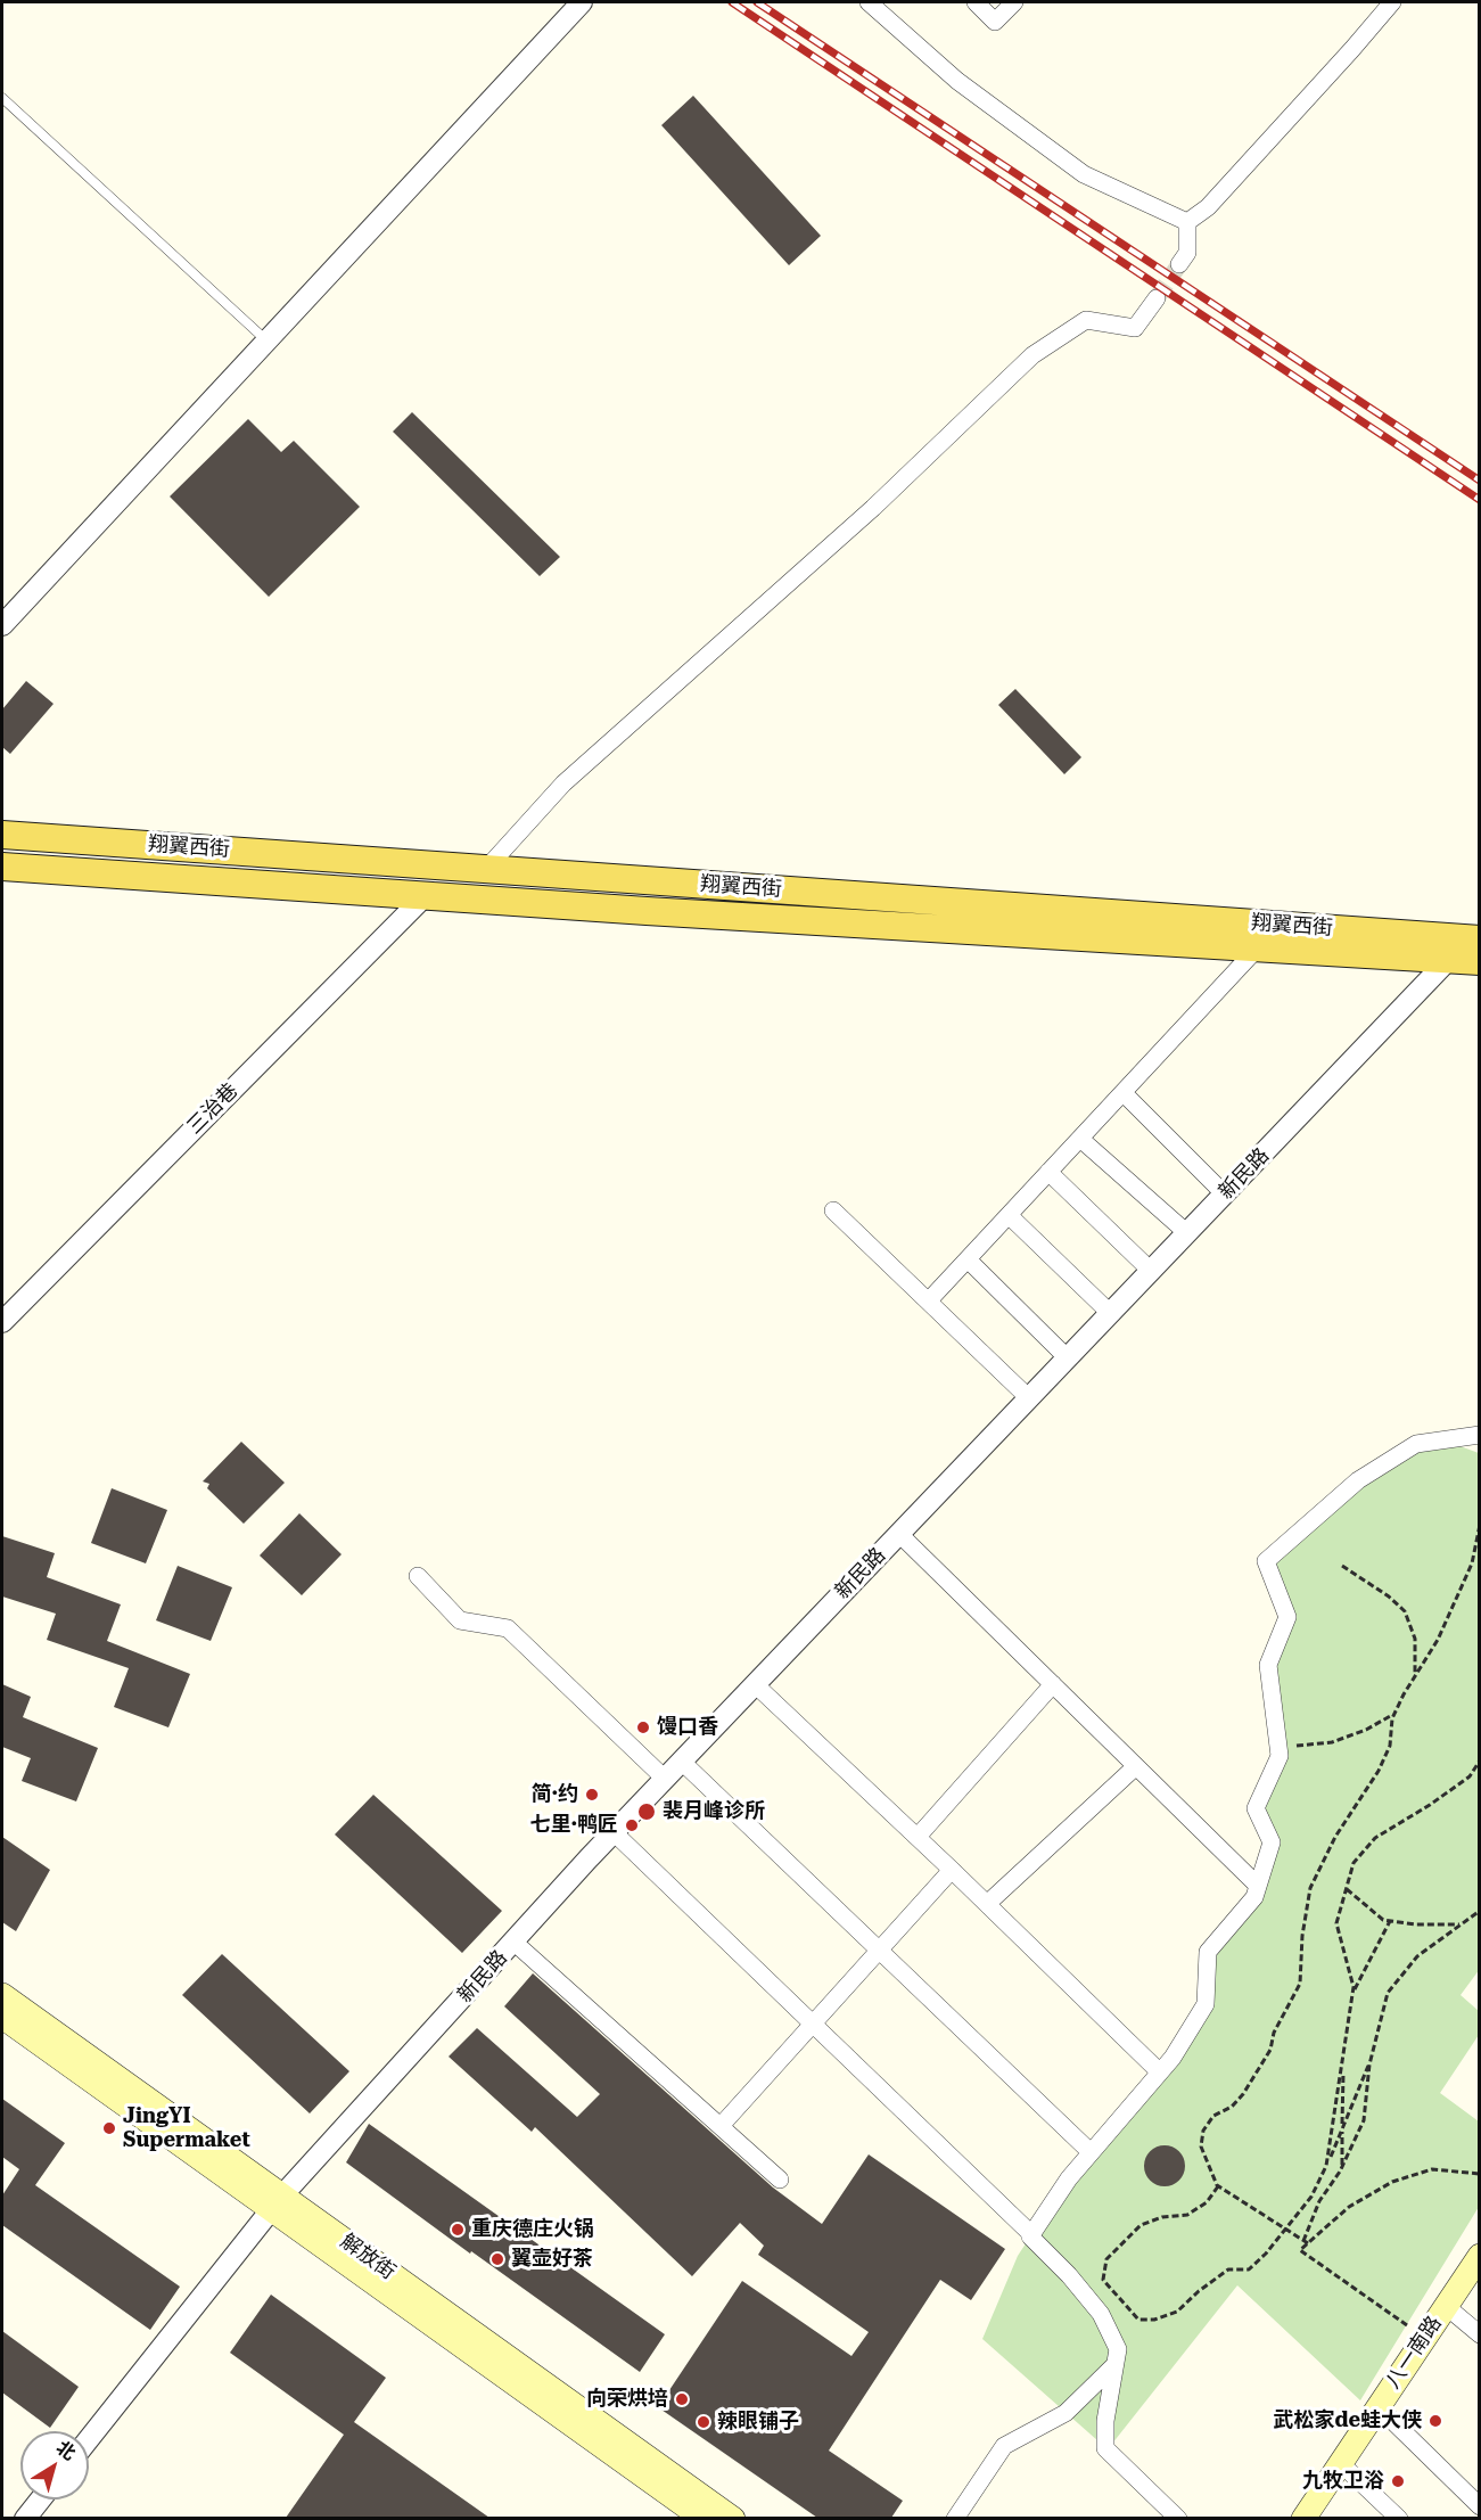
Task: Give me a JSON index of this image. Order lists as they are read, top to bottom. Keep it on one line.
{"streets":{"main road":["翔翼西街","解放街","八一南路"],"street":["三治巷","新民路"]},"crossings":[["翔翼西街","三治巷"],["翔翼西街","新民路"],["新民路","解放街"]],"places":["馒口香","简·约","裴月峰诊所","七里·鸭匠","JingYI Supermaket","重庆德庄火锅","翼壶好茶","向荣烘培","武松家de蛙大侠","辣眼铺子","九牧卫浴"],"north":"top right"}
